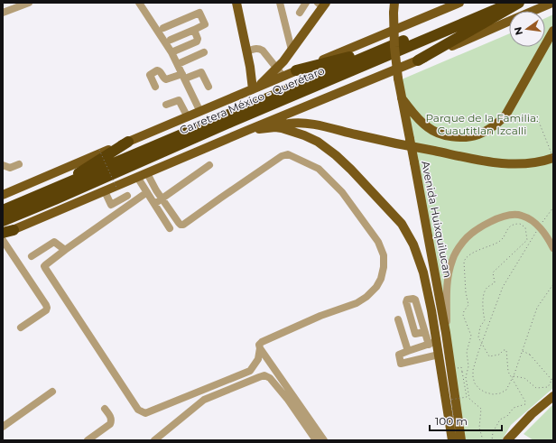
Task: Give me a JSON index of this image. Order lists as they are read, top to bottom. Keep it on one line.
{"streets":{"highway":["Carretera México - Querétaro"],"main road":["Avenida Huixquilucan"]},"parks":["Parque de la Familia: Cuautitlan Izcalli"],"scale_bar":"100 m","north":"left"}
